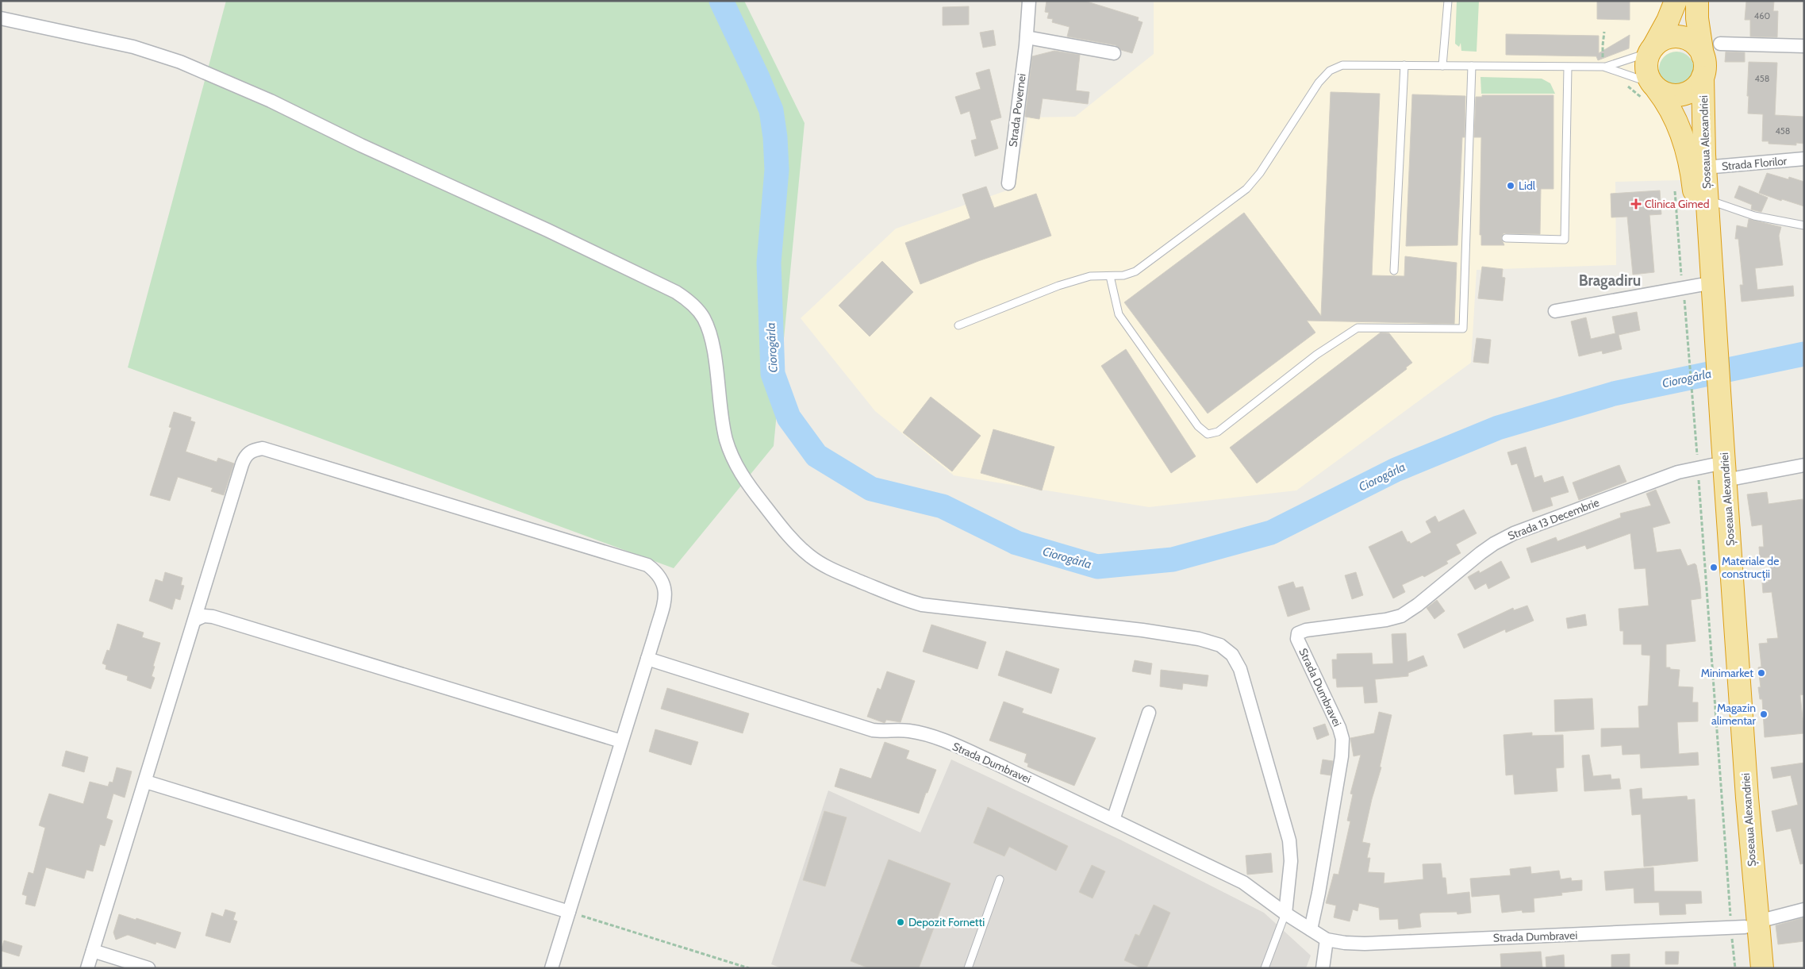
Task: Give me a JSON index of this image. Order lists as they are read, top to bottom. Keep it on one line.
{"streets":{"highway":["Șoseaua Alexandriei"],"street":["Strada Povernei","Strada Florilor","Strada 13 Decembrie","Strada Dumbravei"]},"crossings":[["Șoseaua Alexandriei","Strada Florilor"],["Șoseaua Alexandriei","Strada 13 Decembrie"],["Șoseaua Alexandriei","Strada Dumbravei"],["Strada 13 Decembrie","Strada Dumbravei"]],"districts":["Bragadiru"],"water":["Ciorogârla"],"places":{"other":["Lidl","Materiale de construcții","Minimarket","Magazin alimentar","Depozit Fornetti"],"health":["Clinica Gimed"]},"house_numbers":["460","458","458"]}
